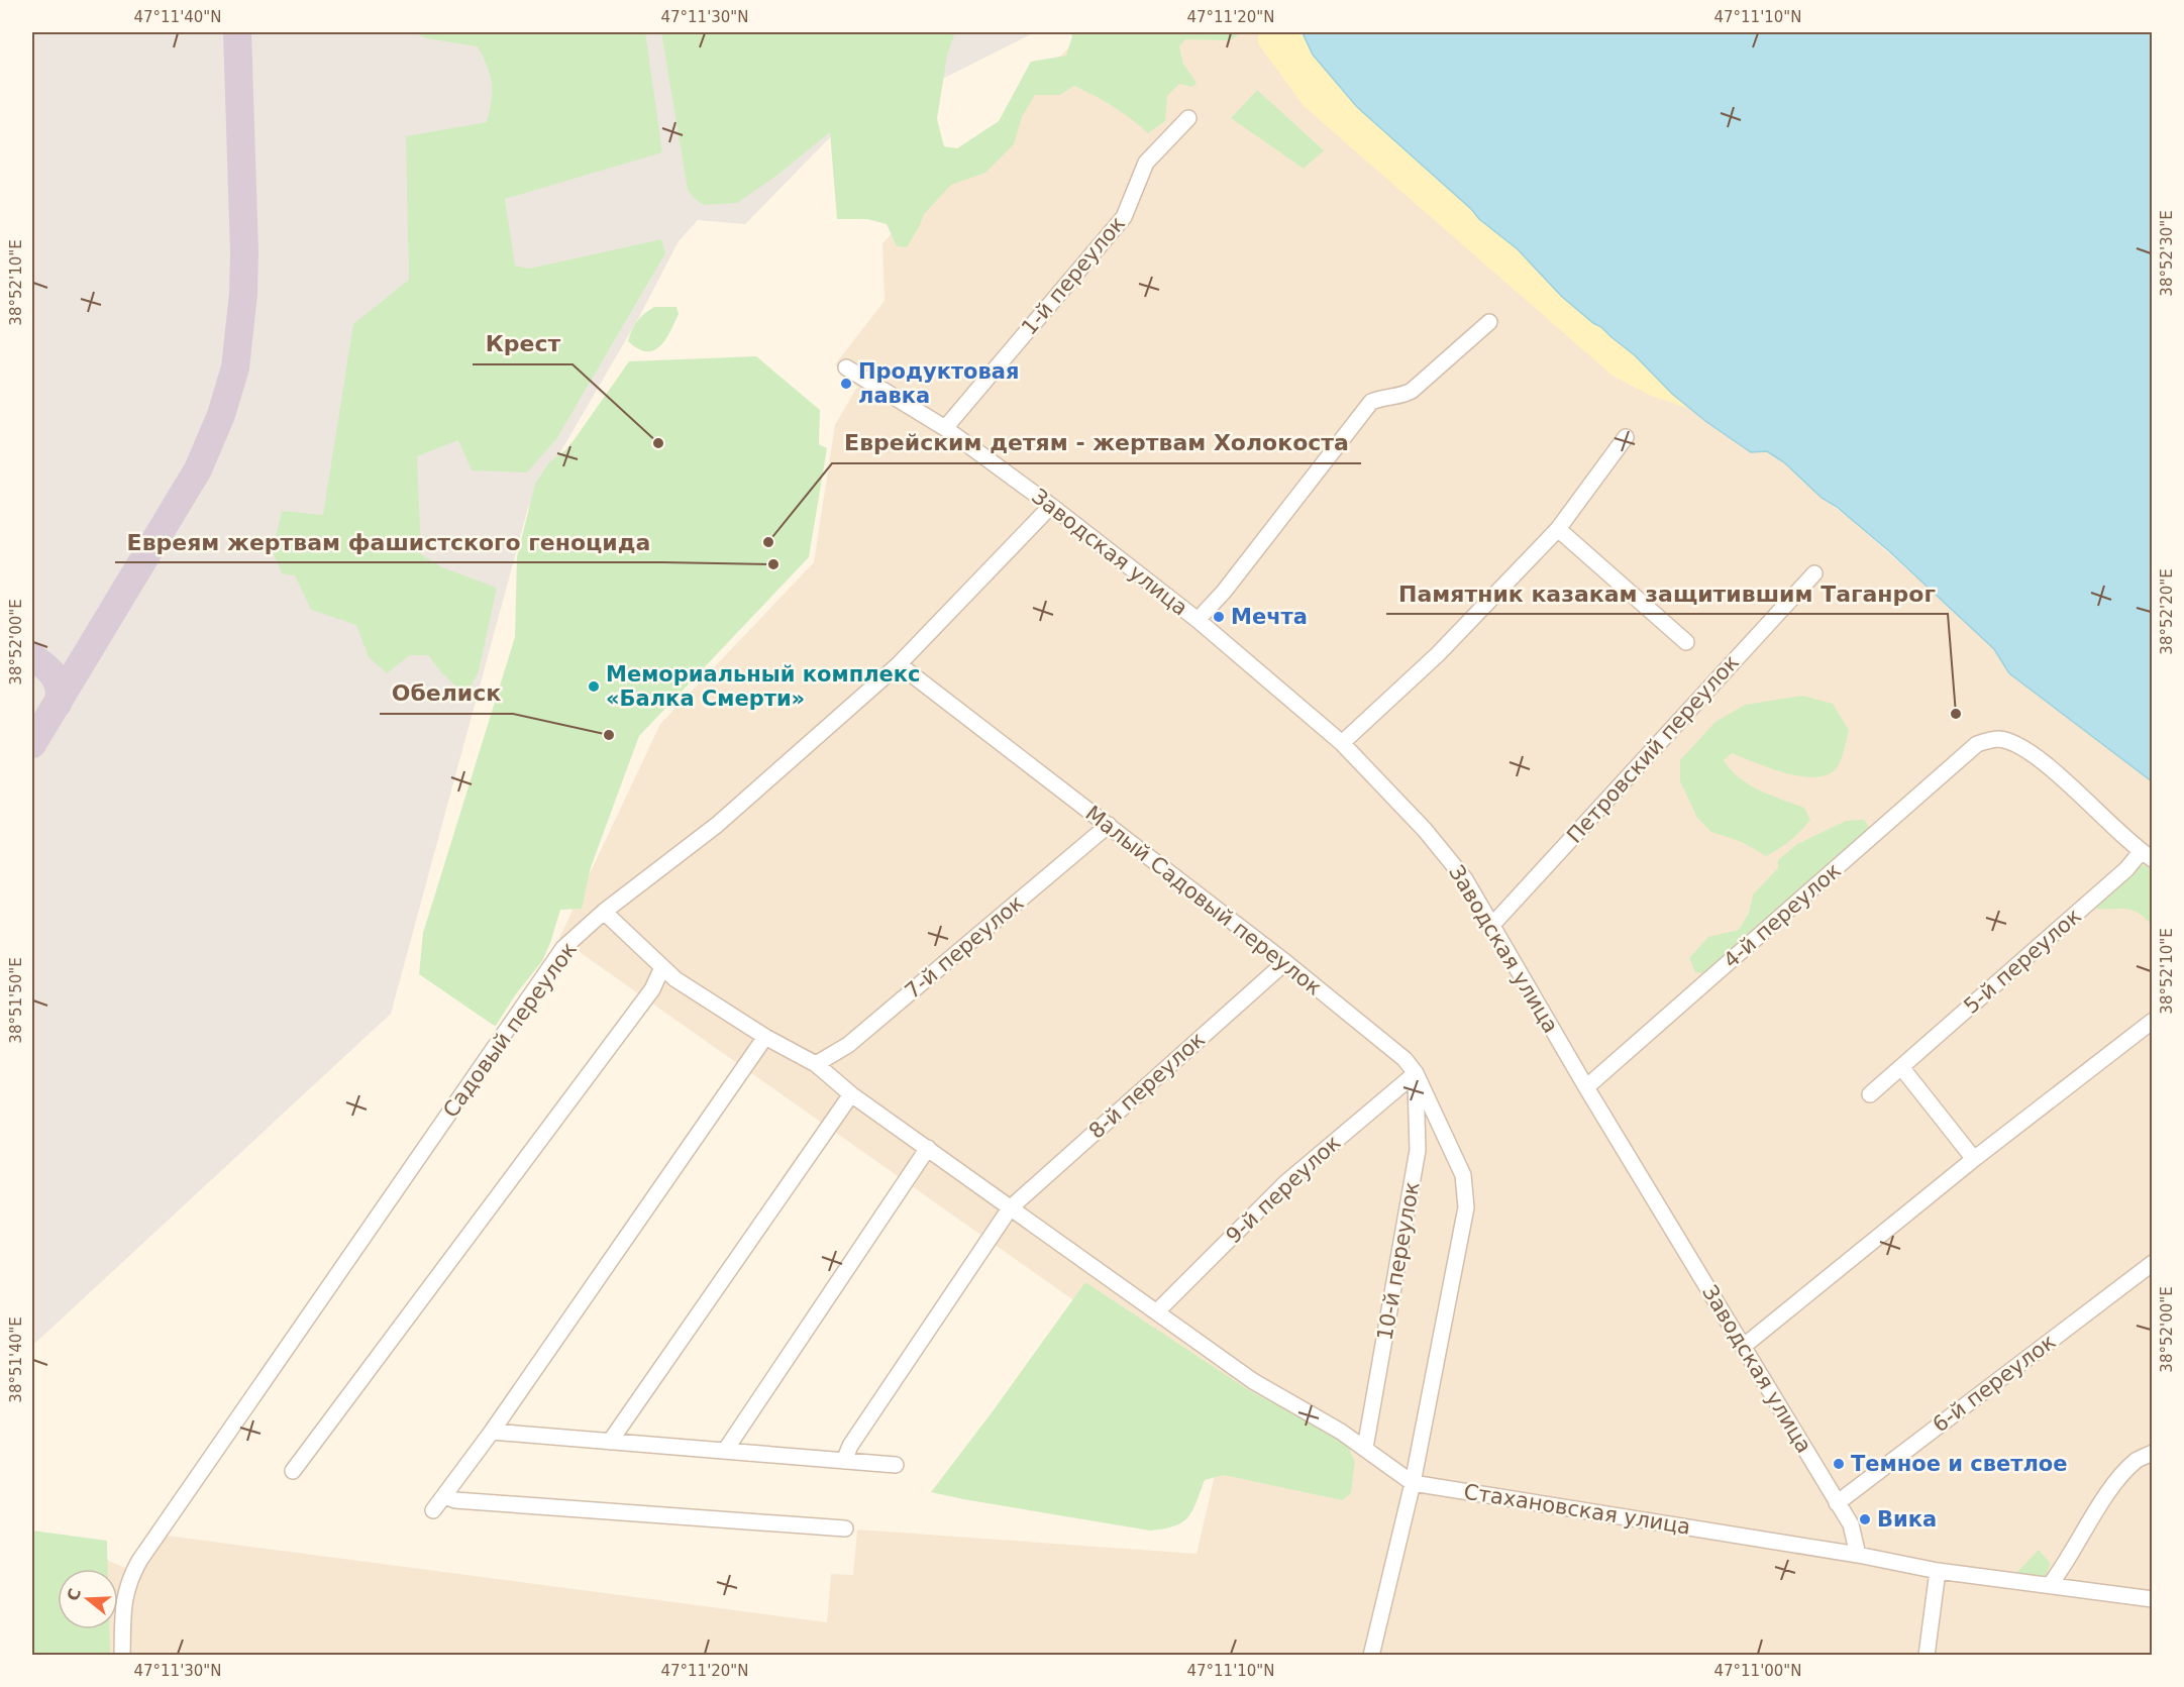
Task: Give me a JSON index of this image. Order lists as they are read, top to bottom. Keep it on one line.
{"streets":{"street":["1-й переулок","Заводская улица","Петровский переулок","Малый Садовый переулок","4-й переулок","7-й переулок","5-й переулок","Садовый переулок","8-й переулок","9-й переулок","10-й переулок","6-й переулок","Стахановская улица"]},"crossings":[["1-й переулок","Заводская улица"],["Заводская улица","Петровский переулок"],["Заводская улица","4-й переулок"],["Заводская улица","Садовый переулок"],["Заводская улица","6-й переулок"],["Заводская улица","Стахановская улица"],["Малый Садовый переулок","7-й переулок"],["Малый Садовый переулок","Садовый переулок"],["Малый Садовый переулок","8-й переулок"],["Малый Садовый переулок","9-й переулок"],["Малый Садовый переулок","10-й переулок"],["Малый Садовый переулок","Стахановская улица"],["4-й переулок","5-й переулок"],["9-й переулок","10-й переулок"]],"places":["Продуктовая лавка","Крест","Еврейским детям - жертвам Холокоста","Евреям жертвам фашистского геноцида","Мечта","Мемориальный комплекс «Балка Смерти»","Памятник казакам защитившим Таганрог","Обелиск","Темное и светлое","Вика"],"north":"left","coordinates":["47°11'40\"N","47°11'30\"N","47°11'20\"N","47°11'10\"N","38°52'30\"E","38°52'10\"E","38°52'20\"E","38°52'00\"E","38°51'50\"E","38°51'40\"E","47°11'00\"N"]}
